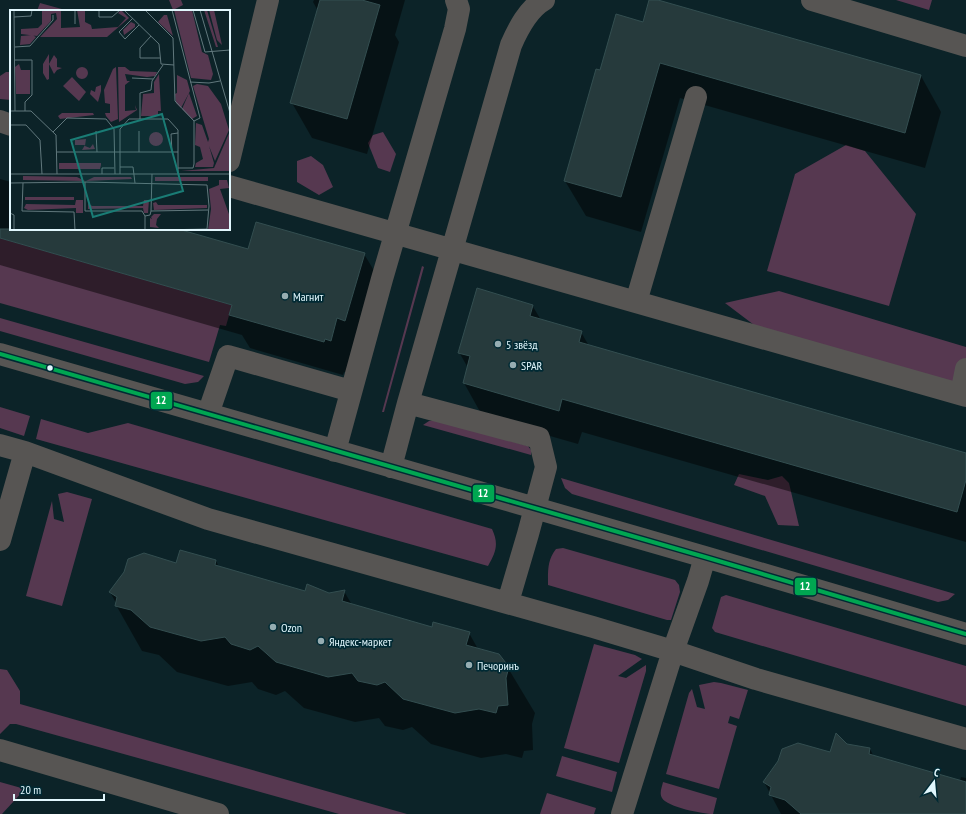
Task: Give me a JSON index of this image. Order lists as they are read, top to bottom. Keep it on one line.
{"places":["Магнит","5 звёзд","SPAR","Ozon","Яндекс-маркет","Печоринъ"],"lines":["transit line 12"],"scale_bar":"20 m","north":"top"}
